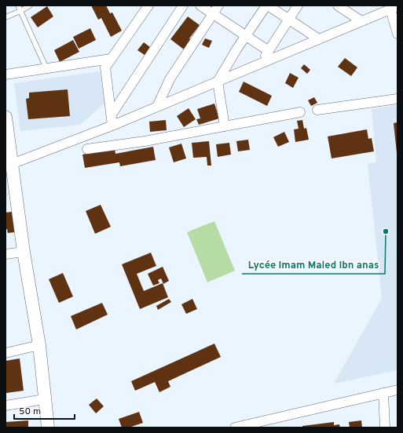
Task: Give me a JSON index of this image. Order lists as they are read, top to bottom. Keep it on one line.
{"places":["Lycée Imam Maled Ibn anas"],"scale_bar":"50 m"}
